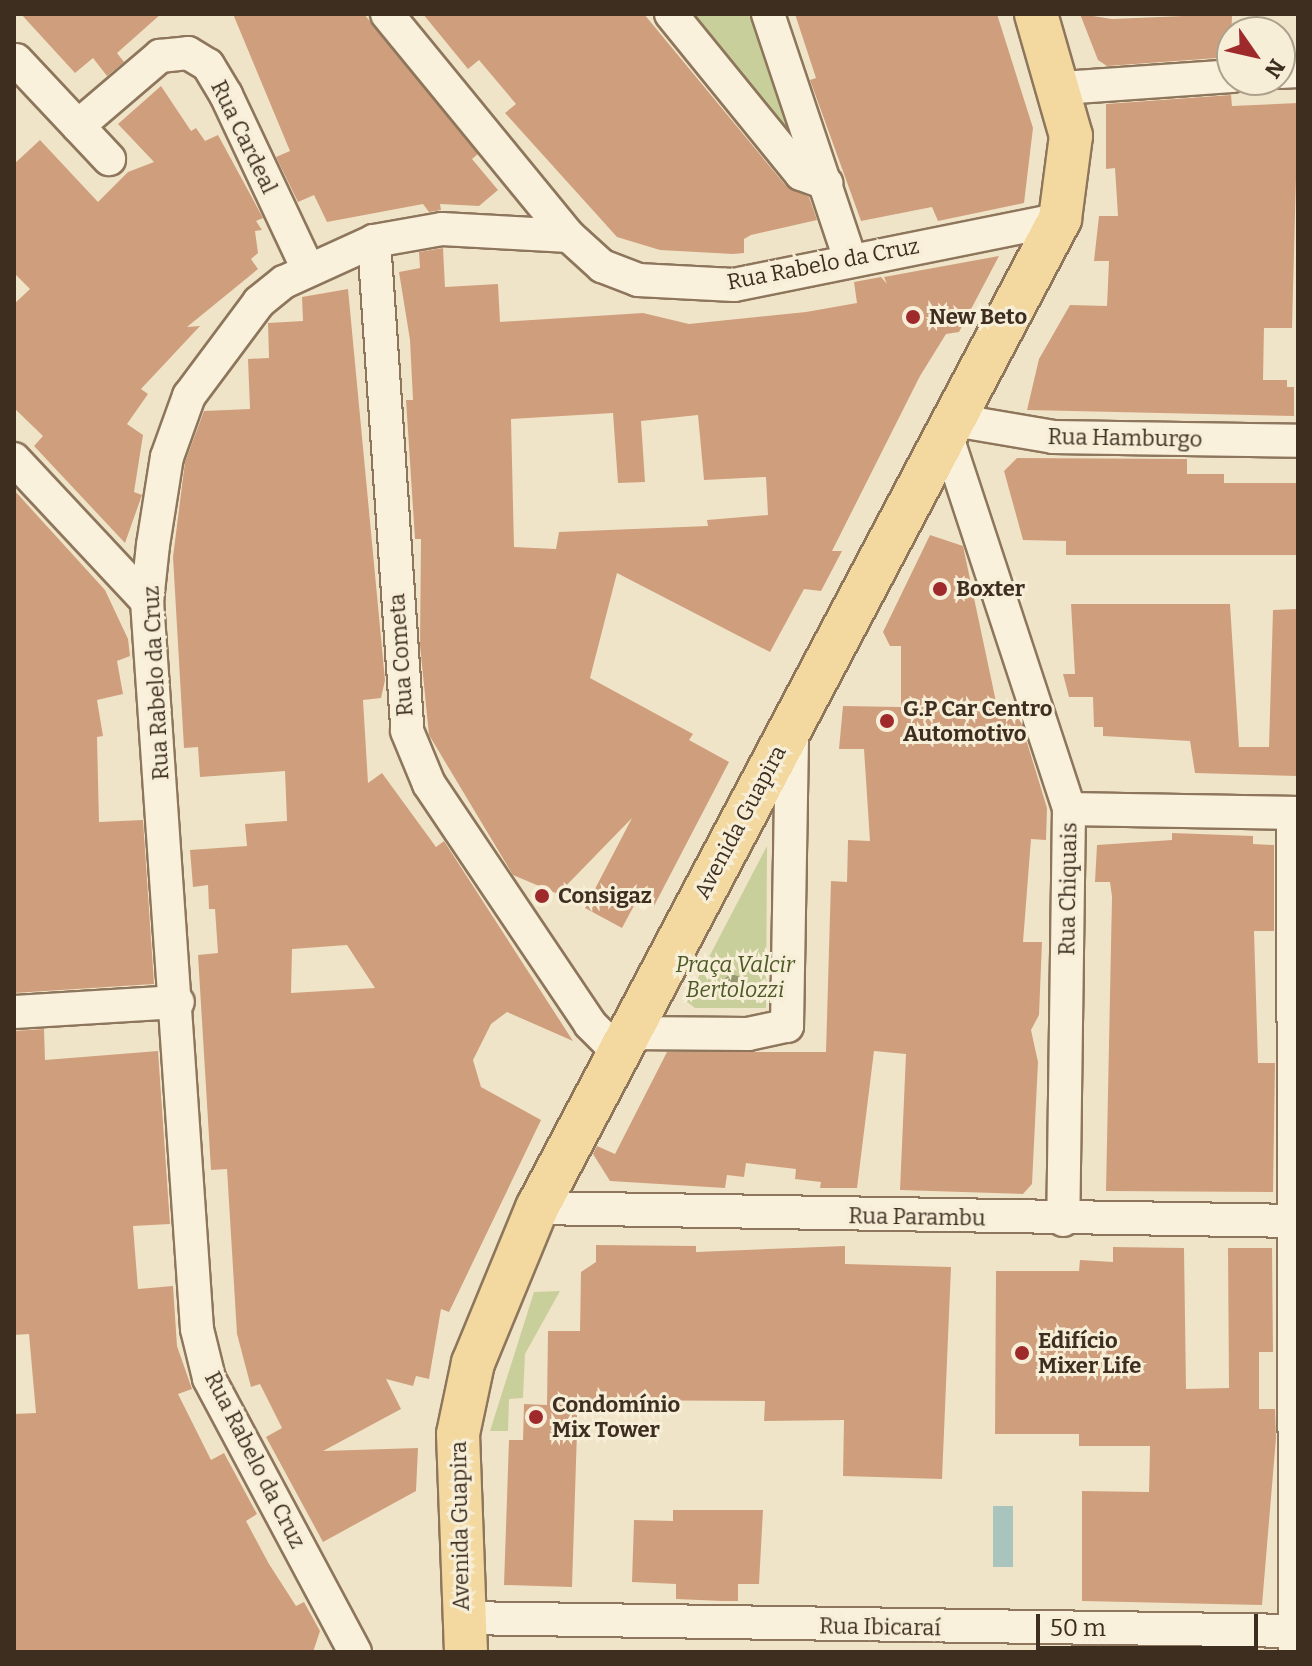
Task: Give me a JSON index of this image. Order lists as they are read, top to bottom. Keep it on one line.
{"streets":{"main road":["Avenida Guapira"],"street":["Rua Cardeal","Rua Rabelo da Cruz","Rua Hamburgo","Rua Cometa","Rua Chiquais","Rua Parambu","Rua Ibicaraí"]},"crossings":[["Rua Cardeal","Rua Rabelo da Cruz"],["Rua Rabelo da Cruz","Rua Cometa"],["Rua Rabelo da Cruz","Avenida Guapira"],["Rua Hamburgo","Avenida Guapira"],["Rua Hamburgo","Rua Chiquais"],["Rua Cometa","Avenida Guapira"],["Avenida Guapira","Rua Chiquais"],["Avenida Guapira","Rua Parambu"],["Avenida Guapira","Rua Ibicaraí"],["Rua Chiquais","Rua Parambu"]],"parks":["Praça Valcir Bertolozzi"],"places":["New Beto","Boxter","G.P Car Centro Automotivo","Consigaz","Edifício Mixer Life","Condomínio Mix Tower"],"scale_bar":"50 m","north":"bottom right"}
